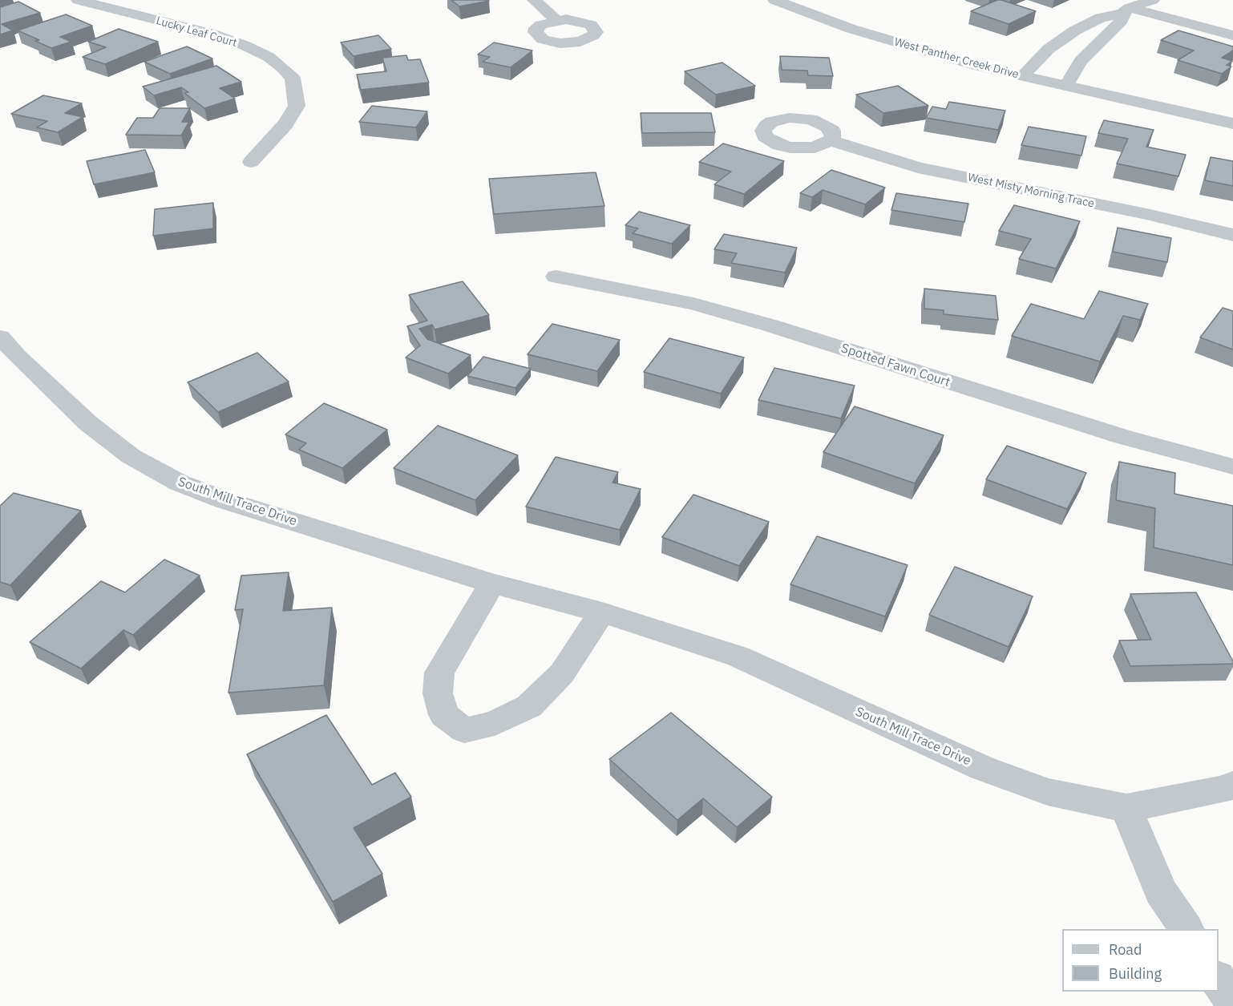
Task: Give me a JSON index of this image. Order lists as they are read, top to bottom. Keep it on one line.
{"streets":{"street":["Lucky Leaf Court","West Panther Creek Drive","West Misty Morning Trace","Spotted Fawn Court","South Mill Trace Drive"]},"legend":["Road","Building"]}
